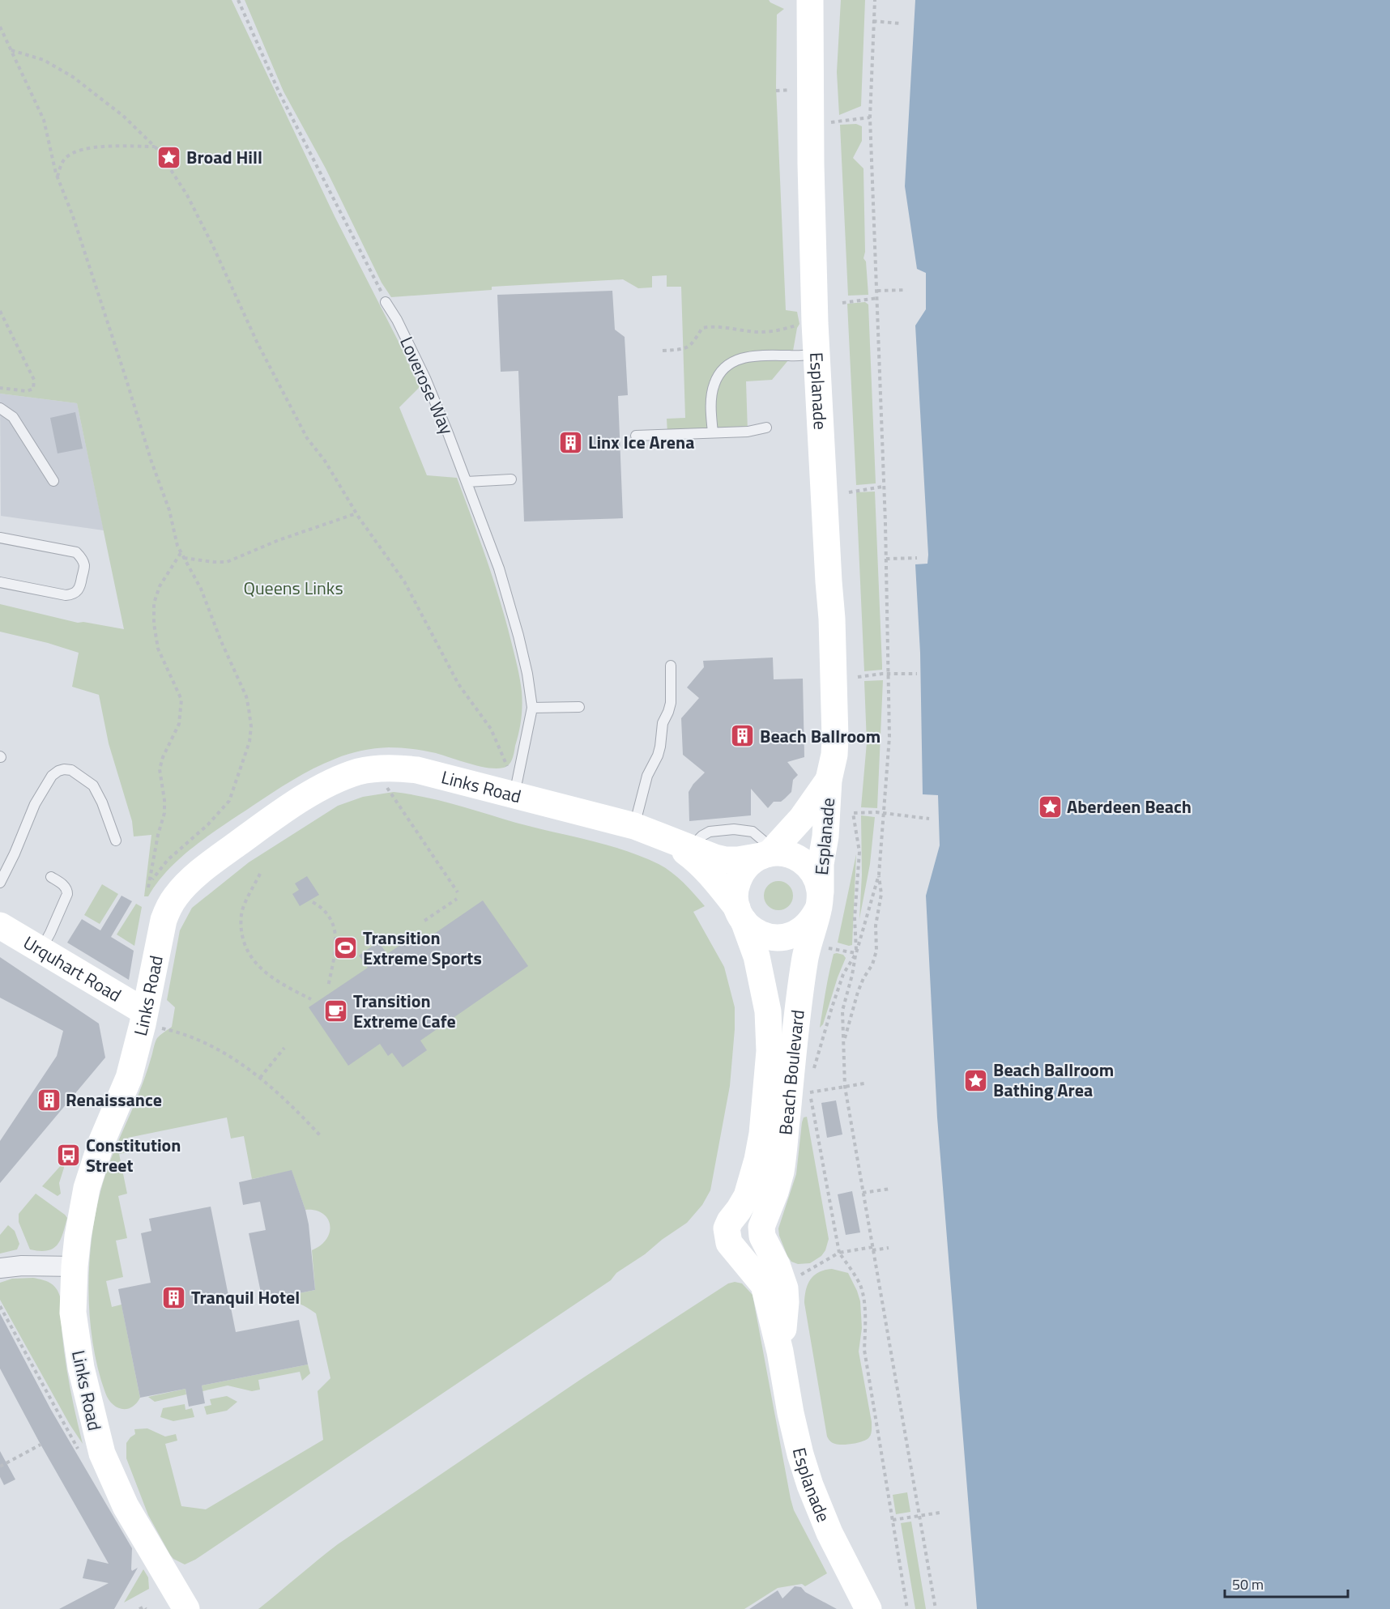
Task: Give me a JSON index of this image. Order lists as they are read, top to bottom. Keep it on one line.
{"streets":{"street":["Esplanade","Links Road","Urquhart Road","Beach Boulevard"],"lane":["Loverose Way"]},"crossings":[["Loverose Way","Links Road"],["Esplanade","Links Road"],["Esplanade","Beach Boulevard"],["Links Road","Urquhart Road"],["Links Road","Beach Boulevard"]],"parks":["Queens Links"],"places":{"place":["Broad Hill","Aberdeen Beach","Beach Ballroom Bathing Area"],"building":["Linx Ice Arena","Beach Ballroom","Renaissance","Tranquil Hotel"],"sports":["Transition Extreme Sports"],"cafe":["Transition Extreme Cafe"],"bus stop":["Constitution Street"]},"scale_bar":"50 m"}
